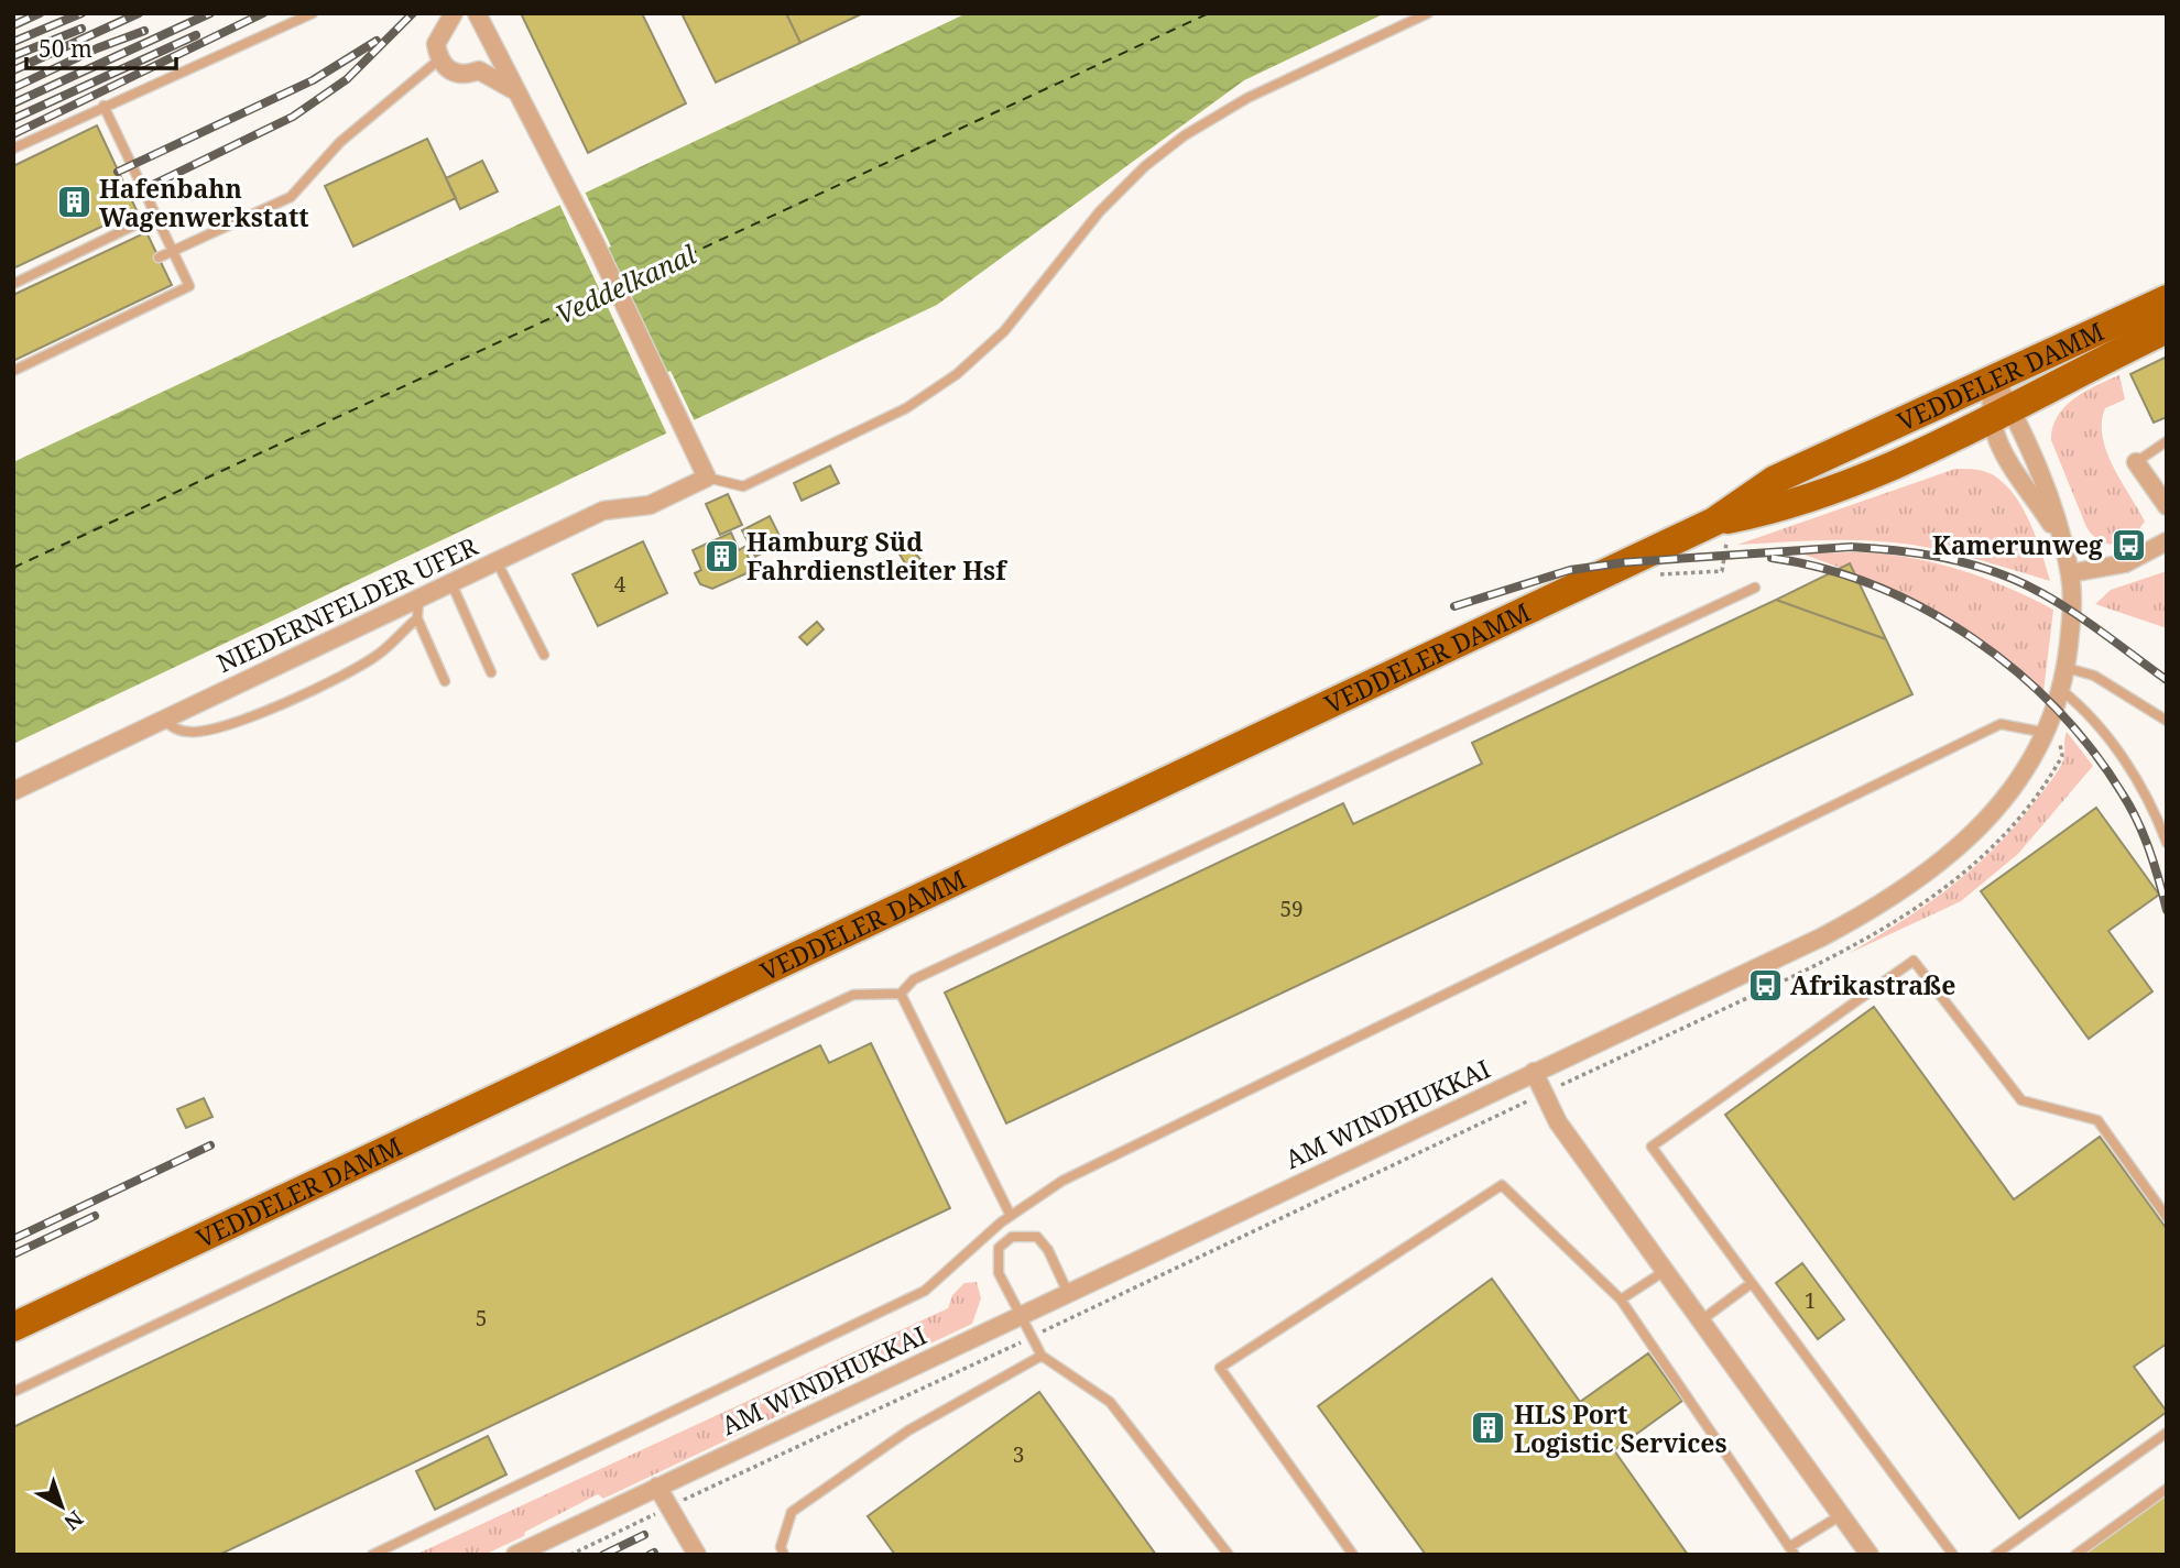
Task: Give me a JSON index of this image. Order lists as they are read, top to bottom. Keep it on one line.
{"streets":{"main road":["VEDDELER DAMM"],"street":["NIEDERNFELDER UFER","AM WINDHUKKAI"]},"crossings":[["VEDDELER DAMM","AM WINDHUKKAI"]],"water":["Veddelkanal"],"places":{"building":["Hafenbahn Wagenwerkstatt","Hamburg Süd Fahrdienstleiter Hsf","HLS Port Logistic Services"],"bus stop":["Kamerunweg","Afrikastraße"]},"house_numbers":["4","59","1","5","3"],"scale_bar":"50 m","north":"bottom right"}
